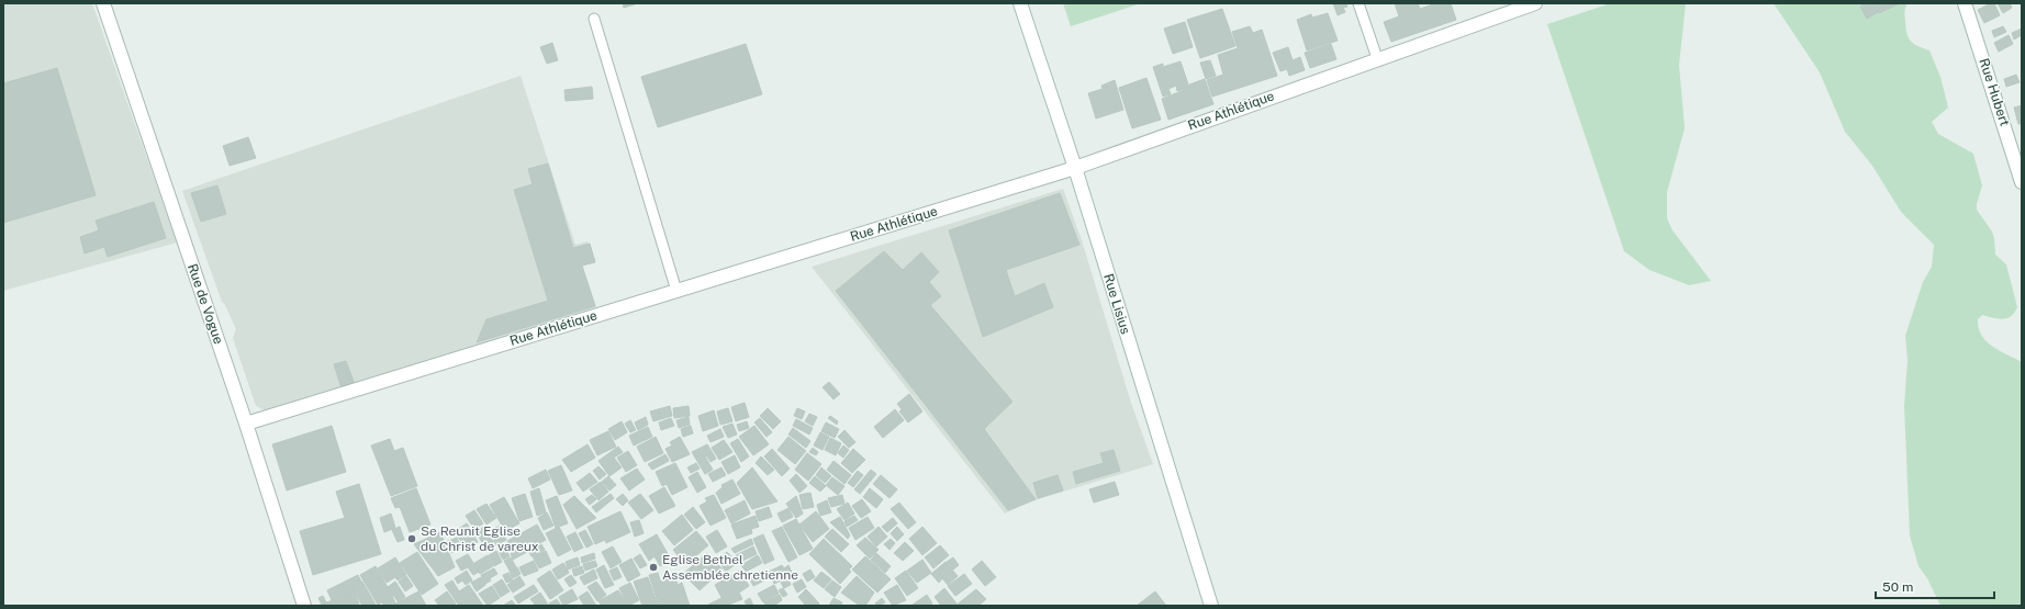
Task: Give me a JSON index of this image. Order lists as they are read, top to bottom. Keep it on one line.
{"streets":{"street":["Rue Hubert","Rue Athlétique","Rue de Vogue","Rue Lisius"]},"crossings":[["Rue Athlétique","Rue de Vogue"],["Rue Athlétique","Rue Lisius"]],"places":["Se Reunit Eglise du Christ de vareux","Eglise Bethel Assemblée chretienne"],"scale_bar":"50 m"}
